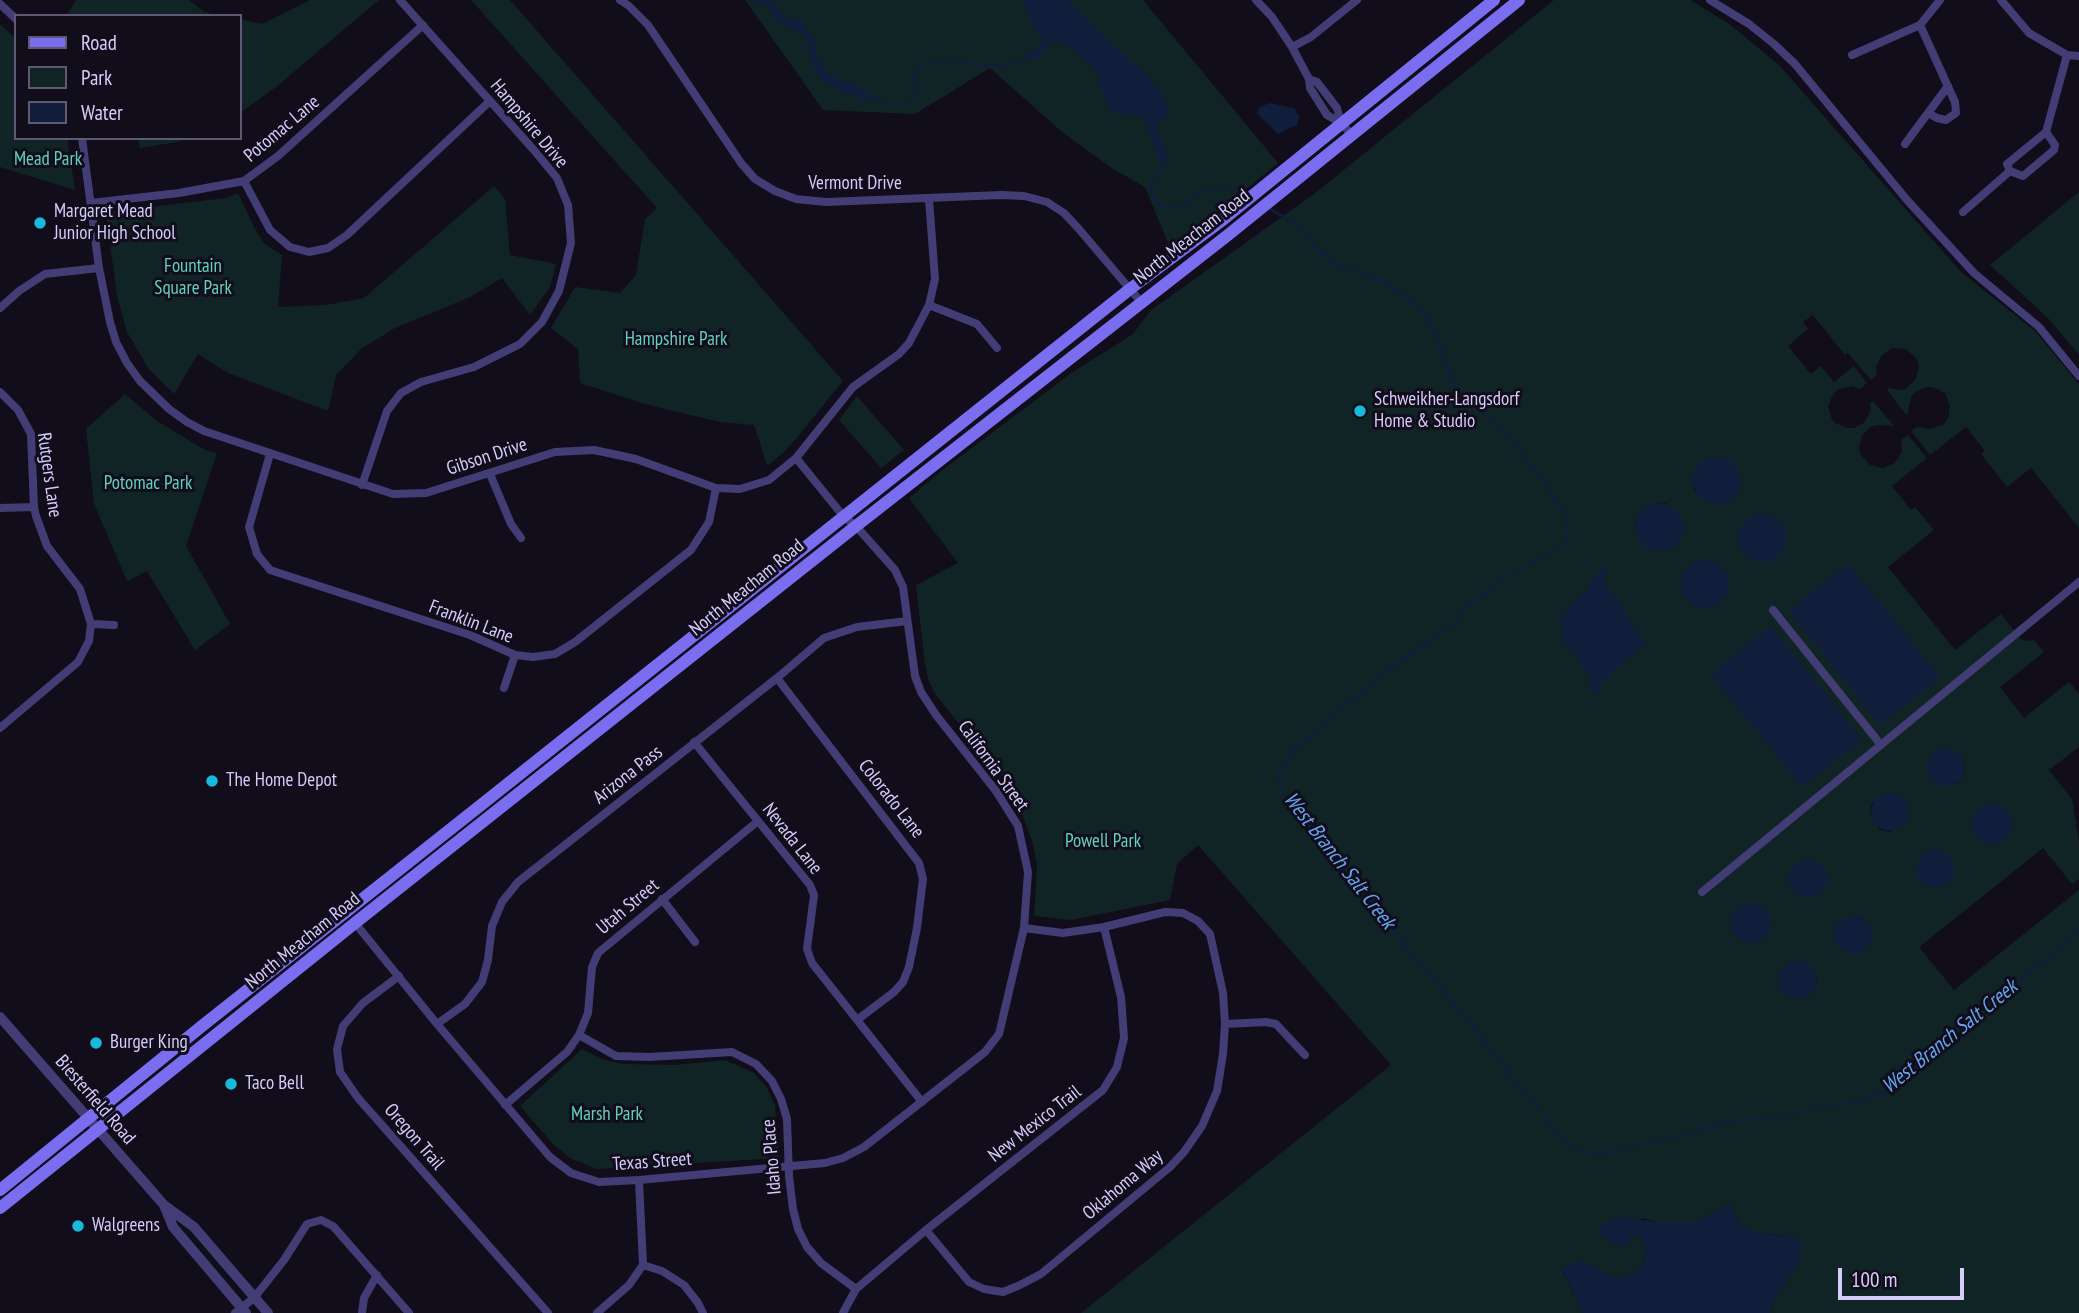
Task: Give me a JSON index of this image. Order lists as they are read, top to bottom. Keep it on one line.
{"streets":{"main road":["North Meacham Road"],"street":["Hampshire Drive","Potomac Lane","Vermont Drive","Gibson Drive","Rutgers Lane","Franklin Lane","California Street","Arizona Pass","Colorado Lane","Nevada Lane","Utah Street","Biesterfield Road","New Mexico Trail","Oregon Trail","Idaho Place","Texas Street","Oklahoma Way"]},"crossings":[["Hampshire Drive","Potomac Lane"],["Hampshire Drive","Gibson Drive"],["Potomac Lane","Gibson Drive"],["Vermont Drive","North Meacham Road"],["Vermont Drive","Gibson Drive"],["North Meacham Road","California Street"],["North Meacham Road","Biesterfield Road"],["North Meacham Road","Texas Street"],["Gibson Drive","Franklin Lane"],["Gibson Drive","California Street"],["California Street","Arizona Pass"],["California Street","Nevada Lane"],["California Street","Texas Street"],["Arizona Pass","Colorado Lane"],["Arizona Pass","Nevada Lane"],["Arizona Pass","Texas Street"],["Colorado Lane","Nevada Lane"],["Nevada Lane","Utah Street"],["Nevada Lane","Texas Street"],["Utah Street","Idaho Place"],["Utah Street","Texas Street"],["New Mexico Trail","Idaho Place"],["New Mexico Trail","Oklahoma Way"],["Oregon Trail","Texas Street"],["Idaho Place","Texas Street"]],"water":["West Branch Salt Creek"],"parks":["Mead Park","Fountain Square Park","Hampshire Park","Potomac Park","Powell Park","Marsh Park"],"places":["Margaret Mead Junior High School","Schweikher-Langsdorf Home & Studio","The Home Depot","Burger King","Taco Bell","Walgreens"],"legend":["Road","Park","Water"],"scale_bar":"100 m"}
